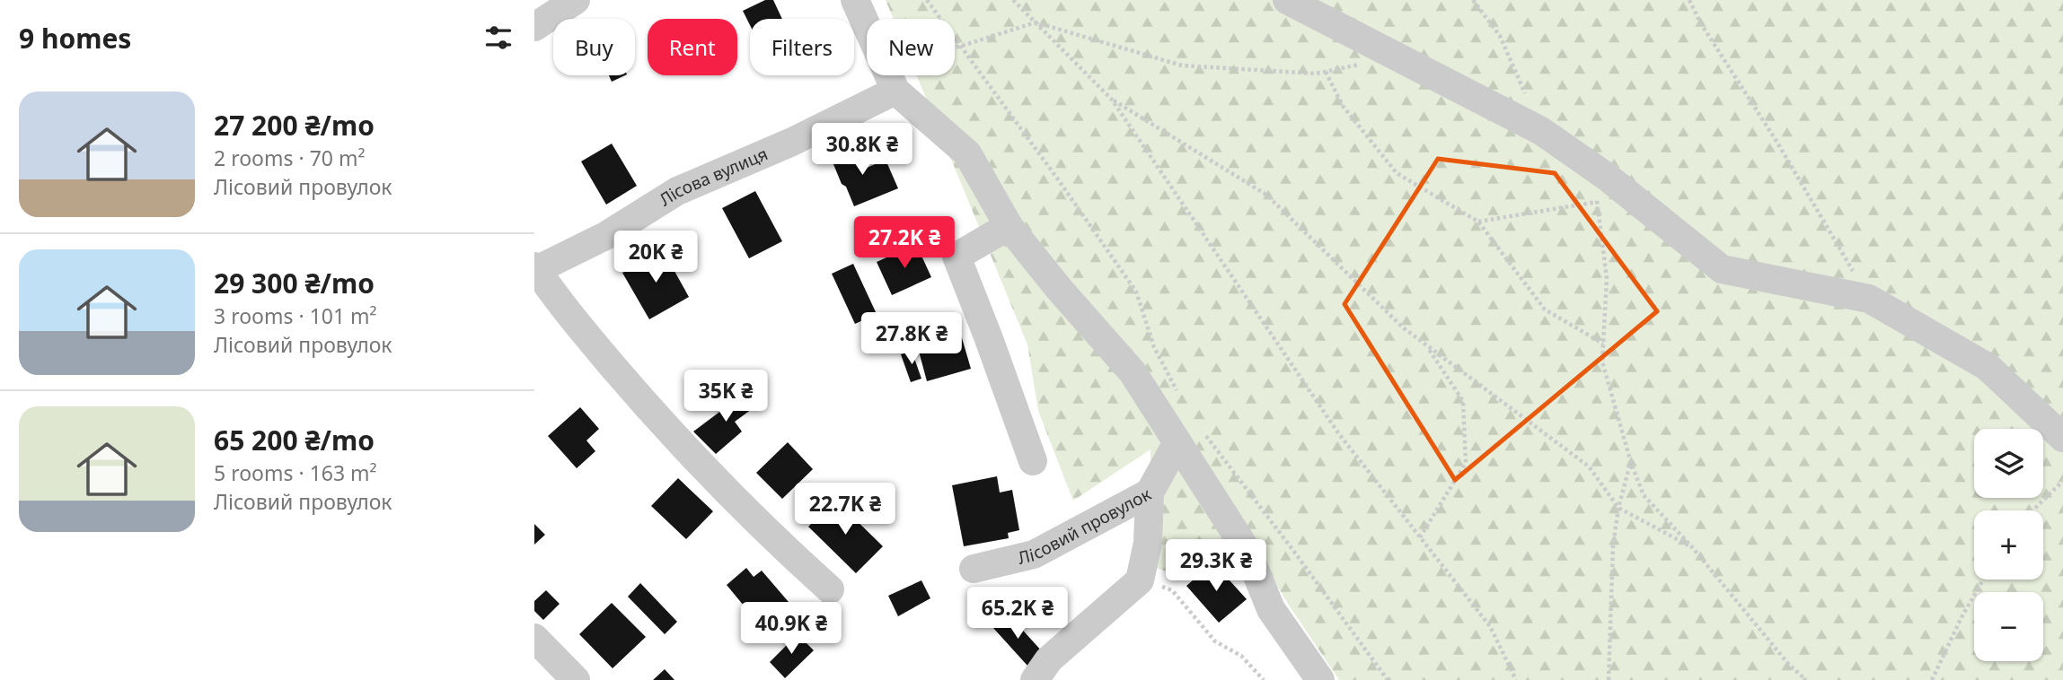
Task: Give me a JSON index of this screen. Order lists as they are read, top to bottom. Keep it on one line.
{"streets":{"street":["Лісова вулиця","Лісовий провулок"]},"page":{"heading":"9 homes","chip":["Buy","Rent","Filters","New"],"list":[{"name":"27 200 ₴/mo","note":"2 rooms · 70 m² · Лісовий провулок"},{"name":"29 300 ₴/mo","note":"3 rooms · 101 m² · Лісовий провулок"},{"name":"65 200 ₴/mo","note":"5 rooms · 163 m² · Лісовий провулок"}],"price":["30.8K ₴","27.2K ₴","20K ₴","27.8K ₴","35K ₴","22.7K ₴","29.3K ₴","65.2K ₴","40.9K ₴"],"map_buttons":["+","−"]}}
